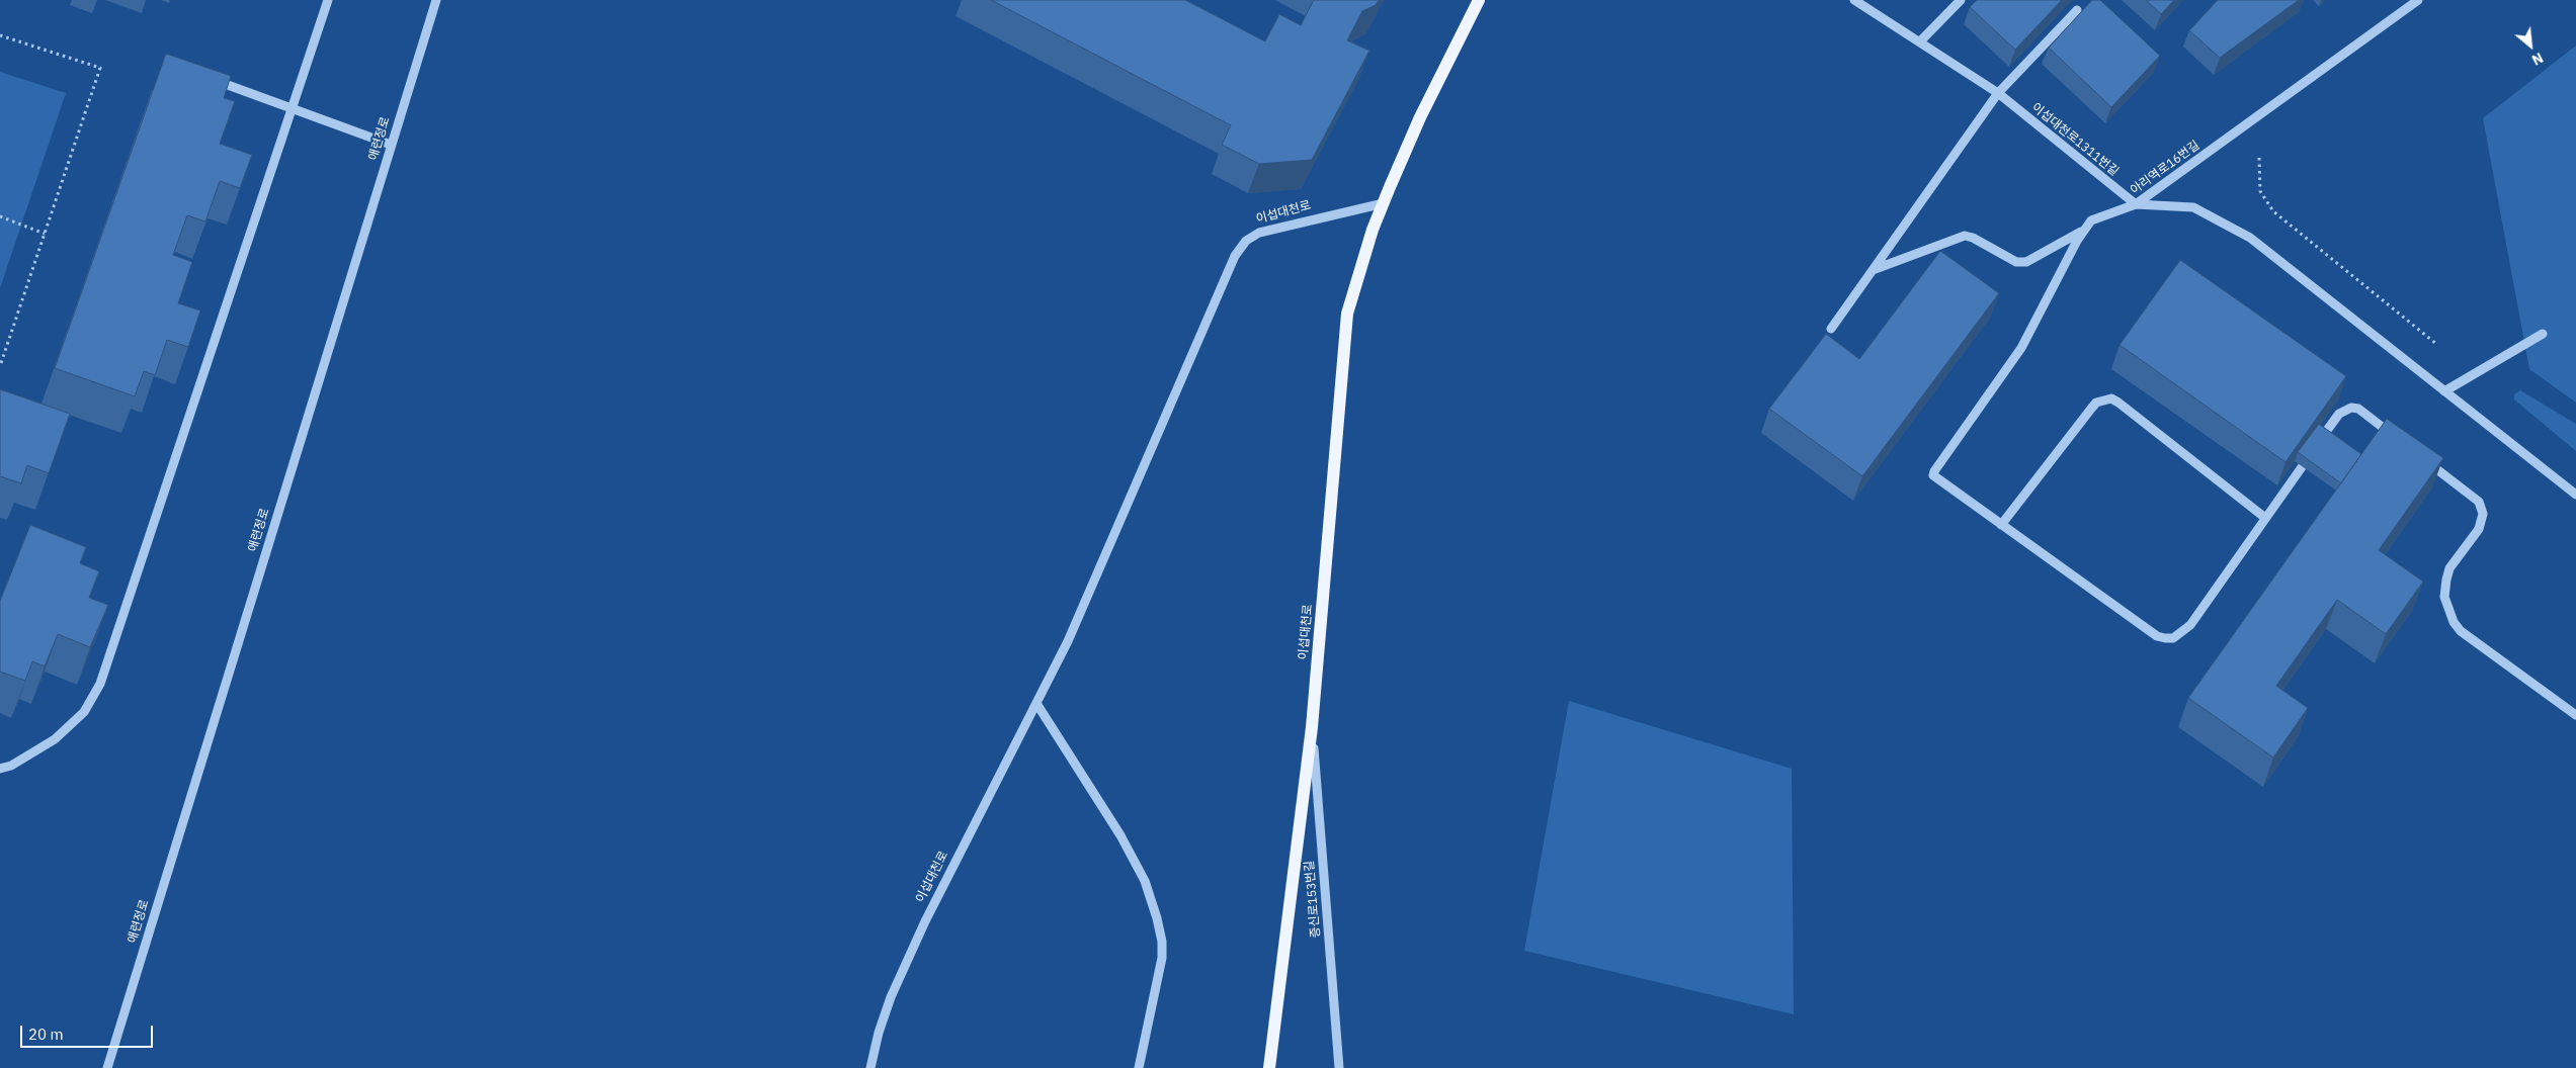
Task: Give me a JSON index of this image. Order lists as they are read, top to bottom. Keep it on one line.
{"streets":{"main road":["이섭대천로"],"street":["애련정로","이섭대천로1311번길","아리역로16번길","증신로153번길"]},"crossings":[["이섭대천로1311번길","아리역로16번길"],["이섭대천로","증신로153번길"]],"scale_bar":"20 m","north":"bottom right"}
